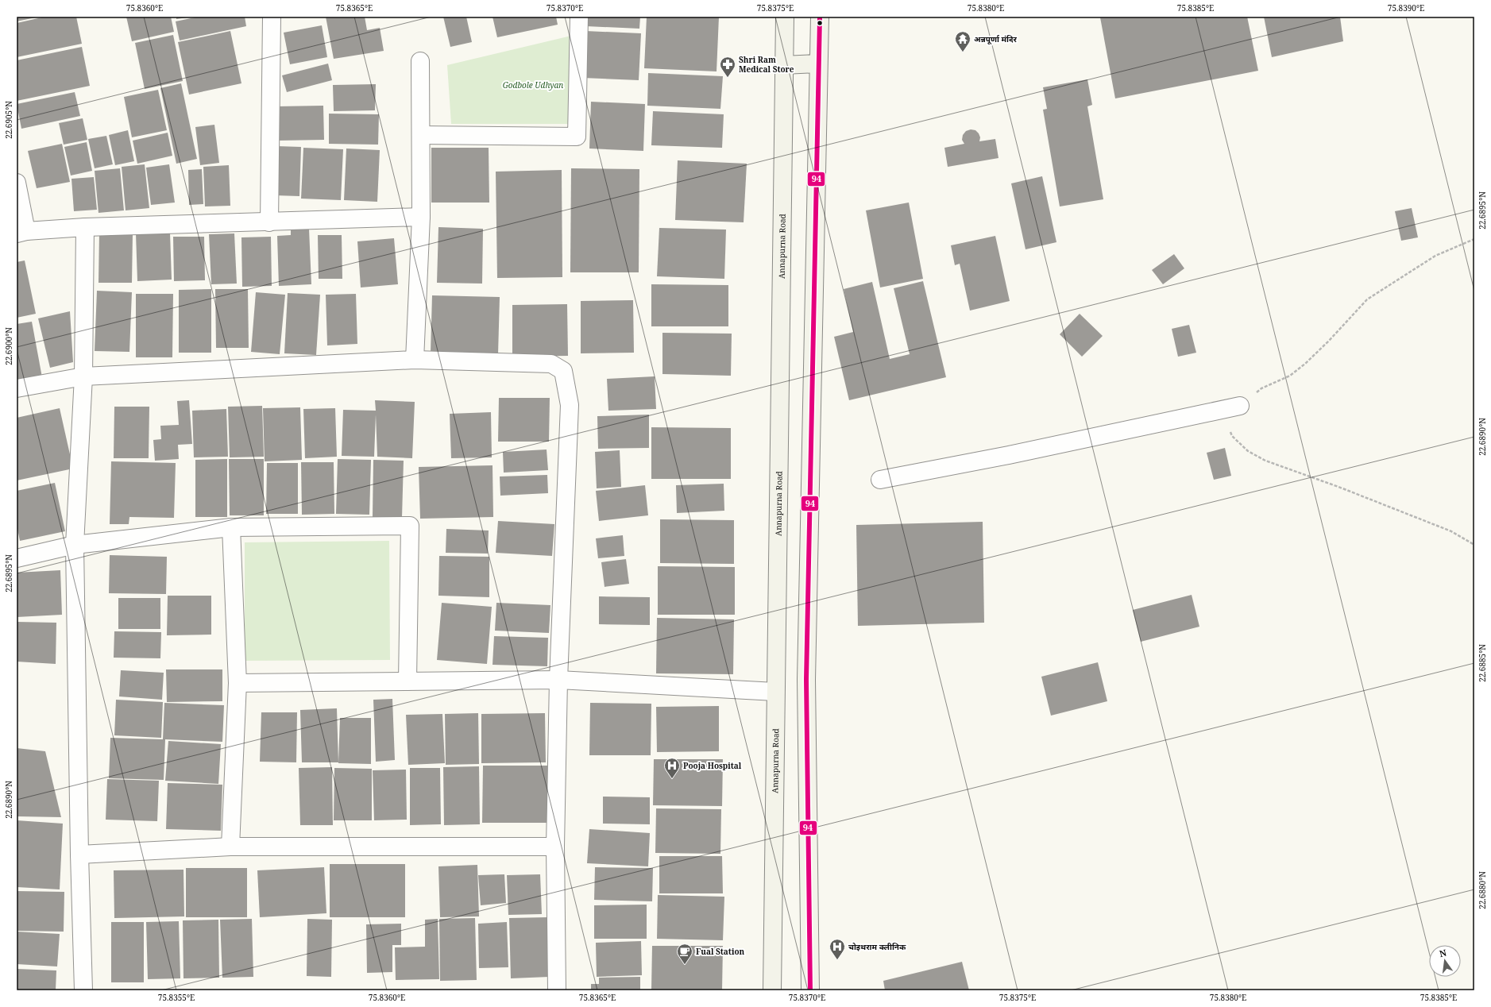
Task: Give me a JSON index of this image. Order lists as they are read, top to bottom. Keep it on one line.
{"streets":{"main road":["Annapurna Road"]},"parks":["Godbole Udhyan"],"places":{"temple":["अन्नपूर्णा मंदिर"],"pharmacy":["Shri Ram Medical Store"],"hospital":["Pooja Hospital","चोइथराम क्लीनिक"],"cafe":["Fual Station"]},"lines":["transit line 94"],"north":"top","coordinates":["75.8360°E","75.8365°E","75.8370°E","75.8375°E","75.8380°E","75.8385°E","75.8390°E","22.6905°N","22.6895°N","22.6900°N","22.6890°N","22.6885°N","22.6880°N","75.8355°E"]}
